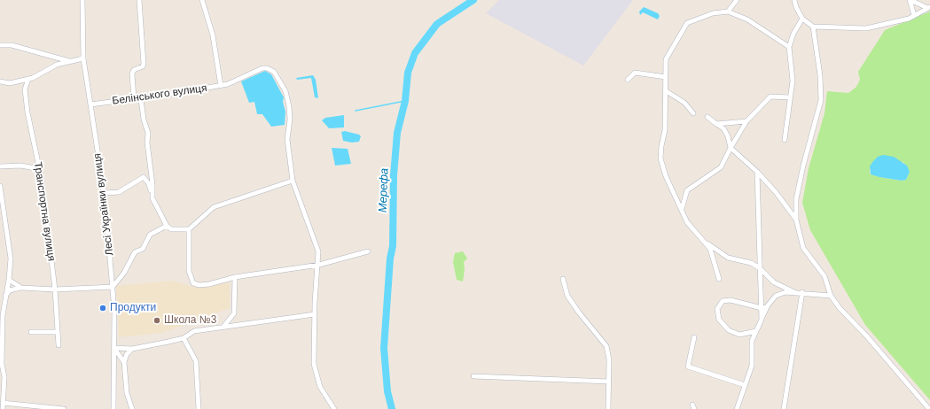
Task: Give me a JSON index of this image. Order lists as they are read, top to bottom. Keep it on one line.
{"streets":{"street":["Белінського вулиця","Лесі Українки вулиця","Транспортна вулиця"]},"crossings":[["Белінського вулиця","Лесі Українки вулиця"]],"water":["Мерефа"],"places":["Продукти","Школа №3"]}
